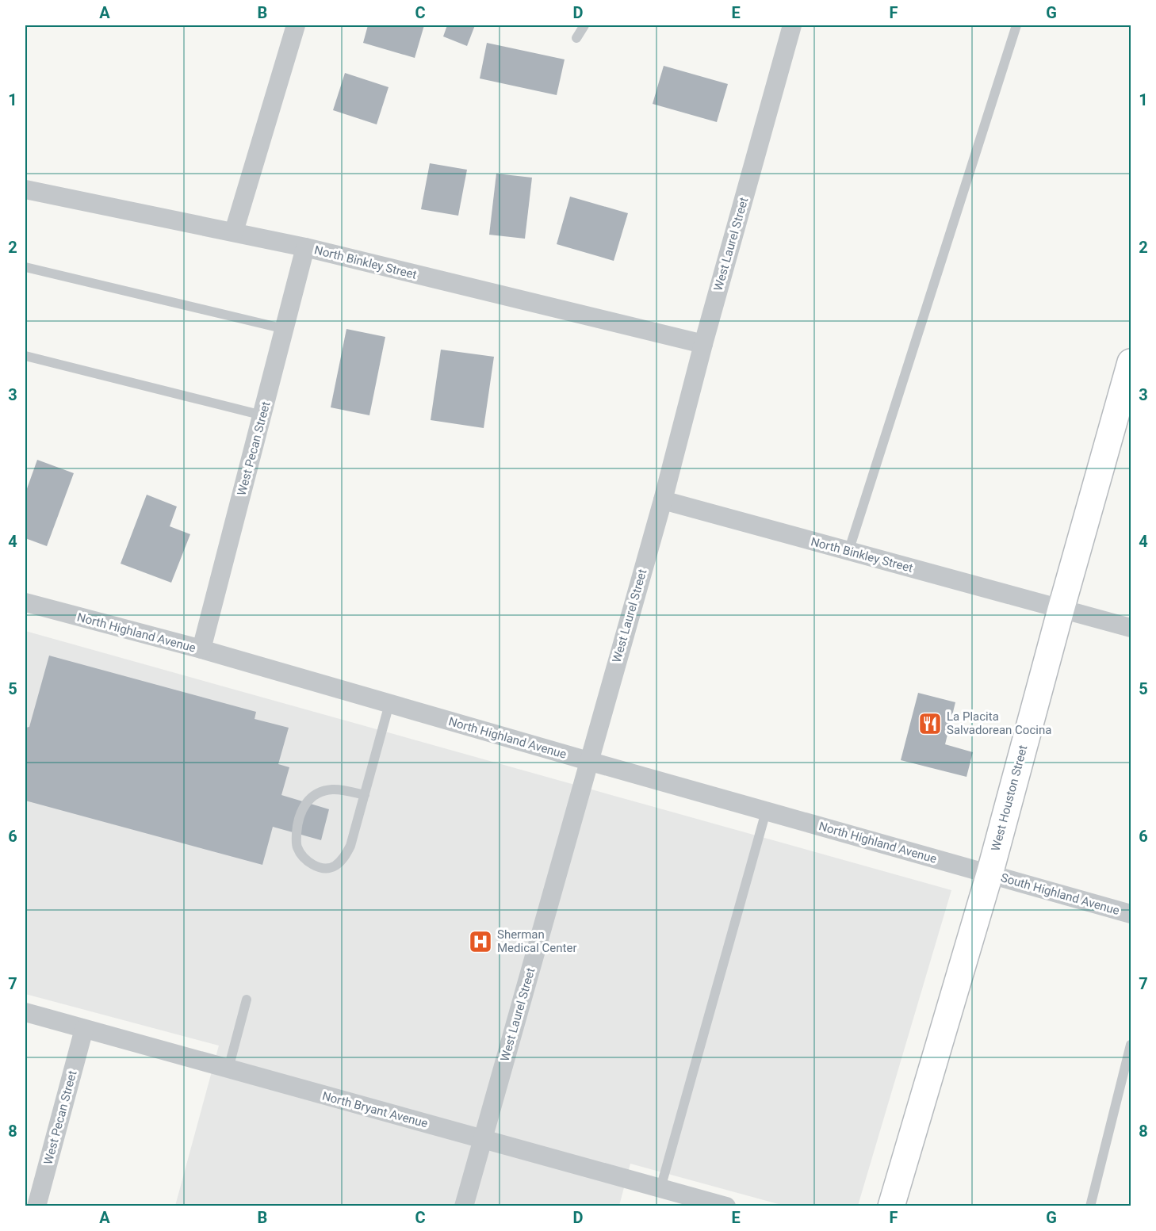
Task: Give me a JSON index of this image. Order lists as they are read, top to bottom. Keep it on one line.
{"streets":{"main road":["West Houston Street"],"street":["West Laurel Street","North Binkley Street","West Pecan Street","North Highland Avenue","South Highland Avenue","North Bryant Avenue"]},"crossings":[["West Laurel Street","North Binkley Street"],["West Laurel Street","North Highland Avenue"],["West Laurel Street","North Bryant Avenue"],["North Binkley Street","West Pecan Street"],["North Binkley Street","West Houston Street"],["West Pecan Street","North Highland Avenue"],["West Pecan Street","North Bryant Avenue"],["North Highland Avenue","West Houston Street"],["North Highland Avenue","South Highland Avenue"],["West Houston Street","South Highland Avenue"]],"places":{"restaurant":["La Placita Salvadorean Cocina"],"hospital":["Sherman Medical Center"]},"grid":{"columns":["A","B","C","D","E","F","G"],"rows":["1","2","3","4","5","6","7","8"]}}
